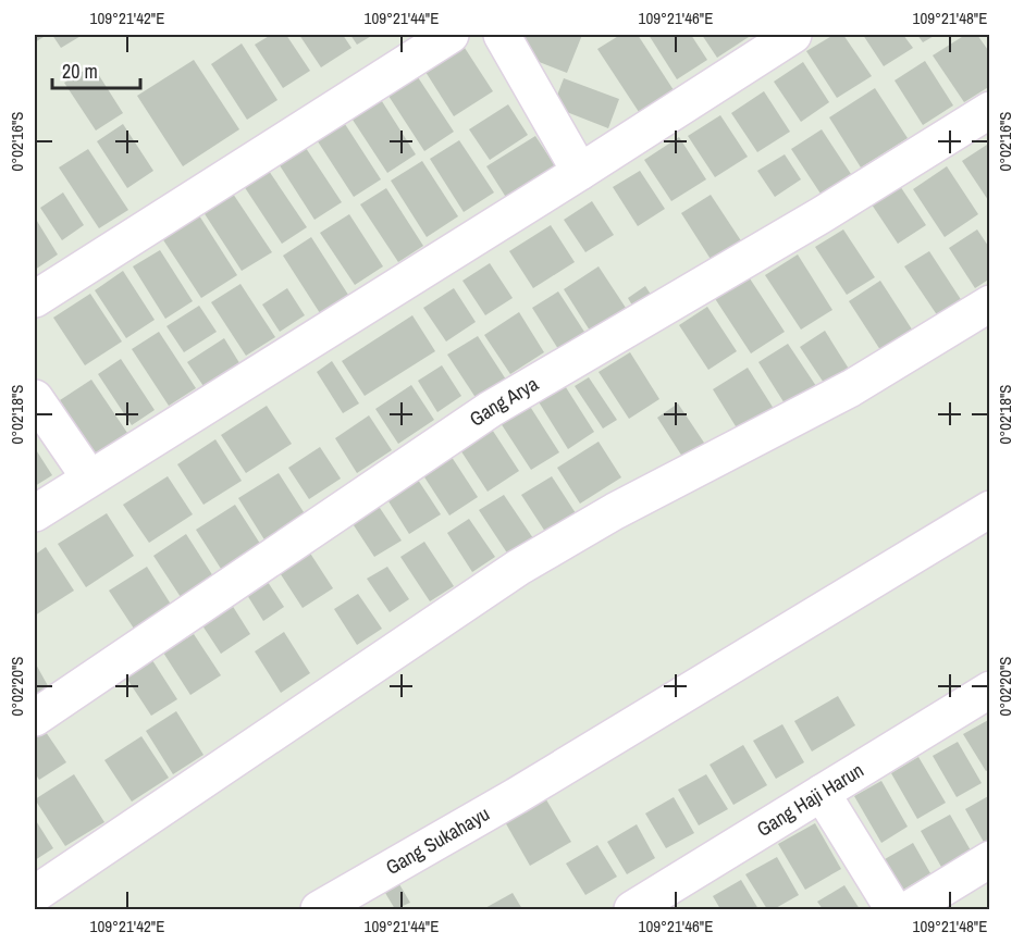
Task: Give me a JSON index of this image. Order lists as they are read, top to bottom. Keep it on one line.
{"streets":{"street":["Gang Arya","Gang Haji Harun","Gang Sukahayu"]},"scale_bar":"20 m","coordinates":["109°21'42\"E","109°21'44\"E","109°21'46\"E","109°21'48\"E","0°02'16\"S","0°02'18\"S","0°02'20\"S"]}
